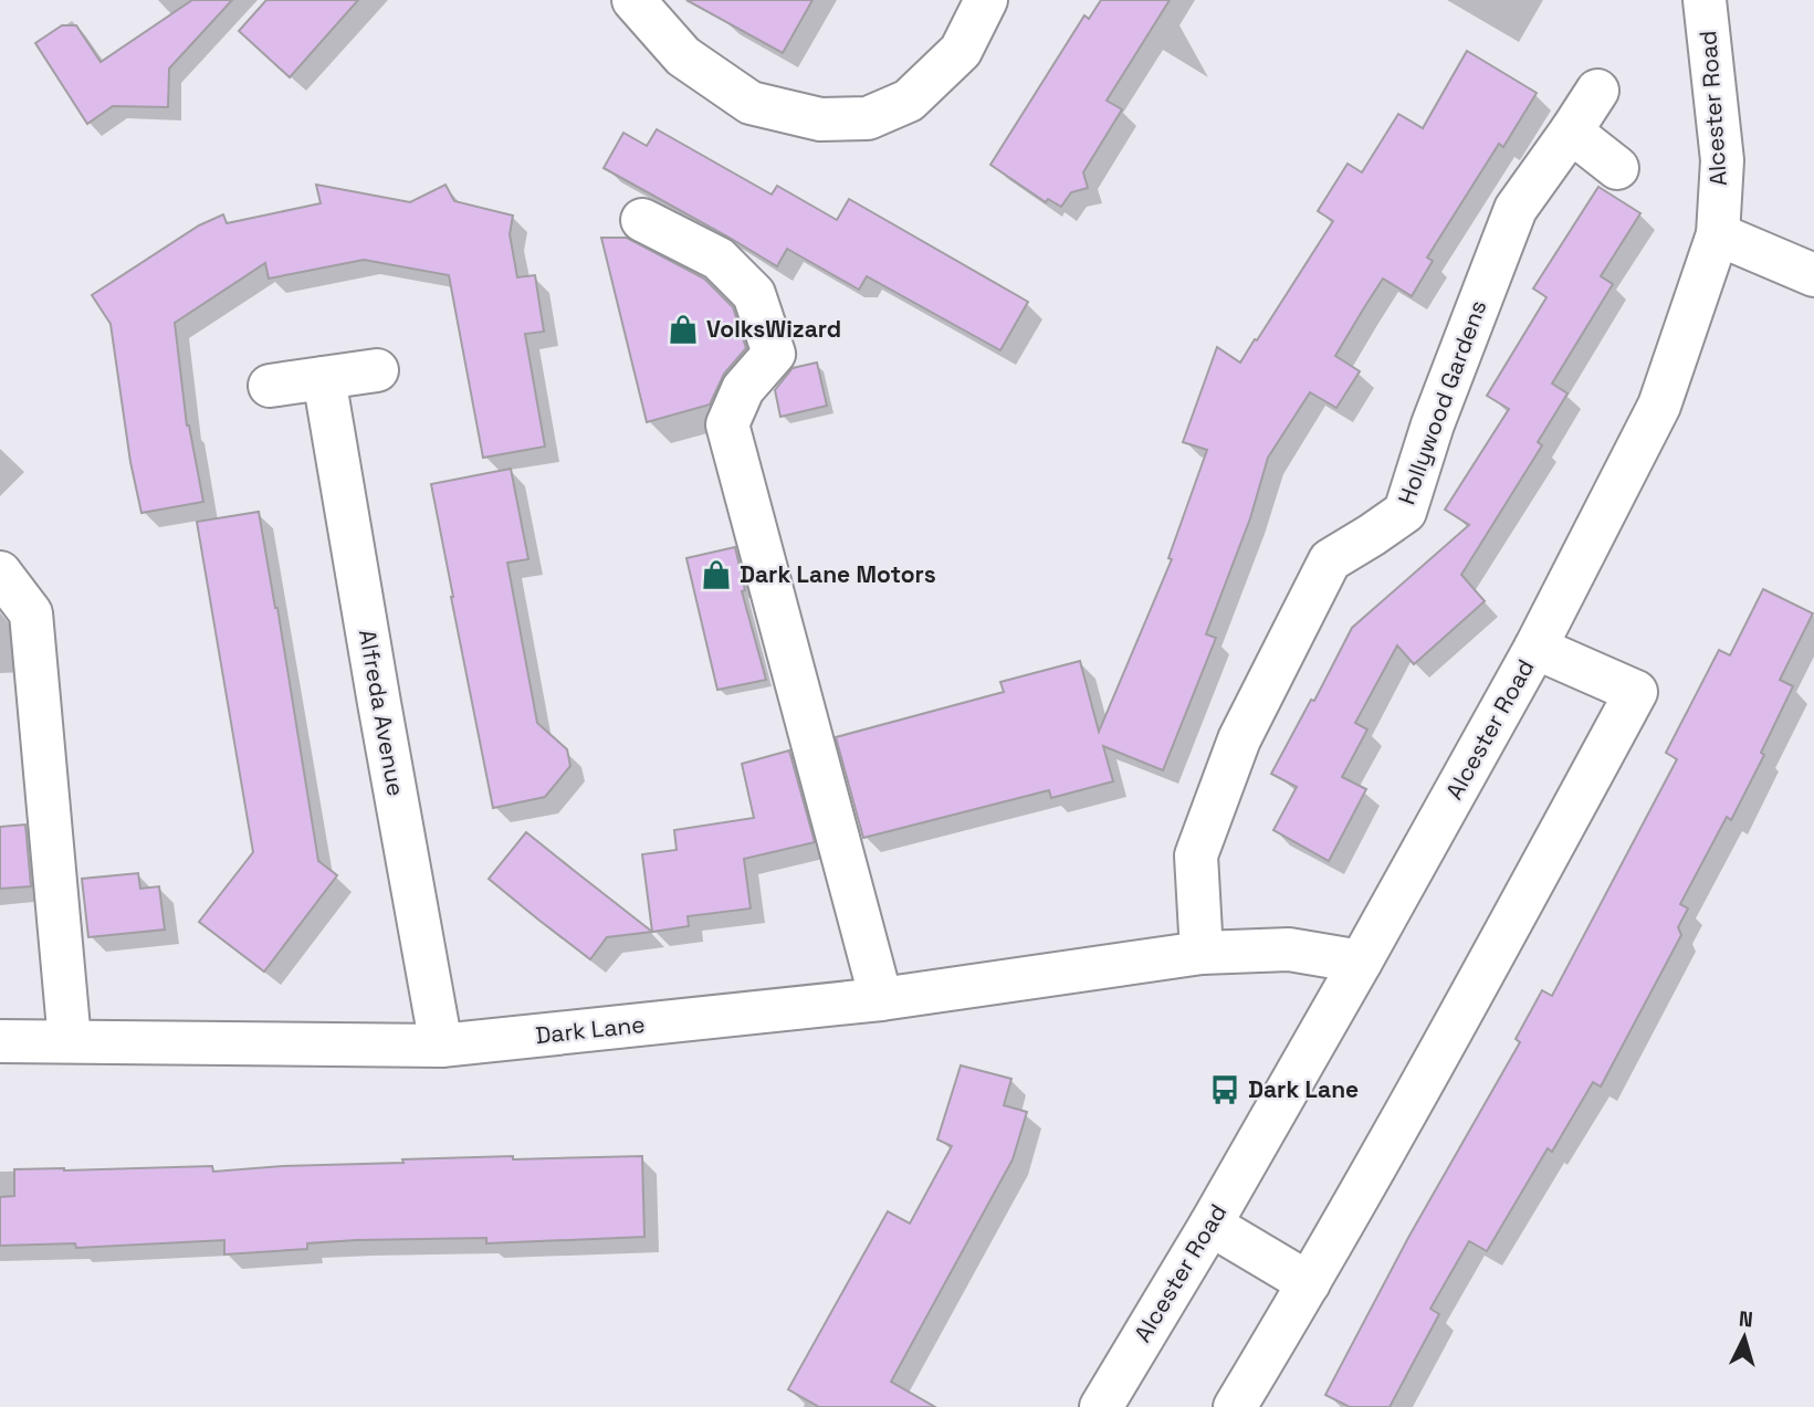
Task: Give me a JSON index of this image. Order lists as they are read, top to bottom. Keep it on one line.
{"streets":{"street":["Alcester Road","Hollywood Gardens","Alfreda Avenue","Dark Lane"]},"crossings":[["Alcester Road","Dark Lane"],["Hollywood Gardens","Dark Lane"],["Alfreda Avenue","Dark Lane"]],"places":{"shop":["VolksWizard","Dark Lane Motors"],"bus stop":["Dark Lane"]},"north":"top"}
